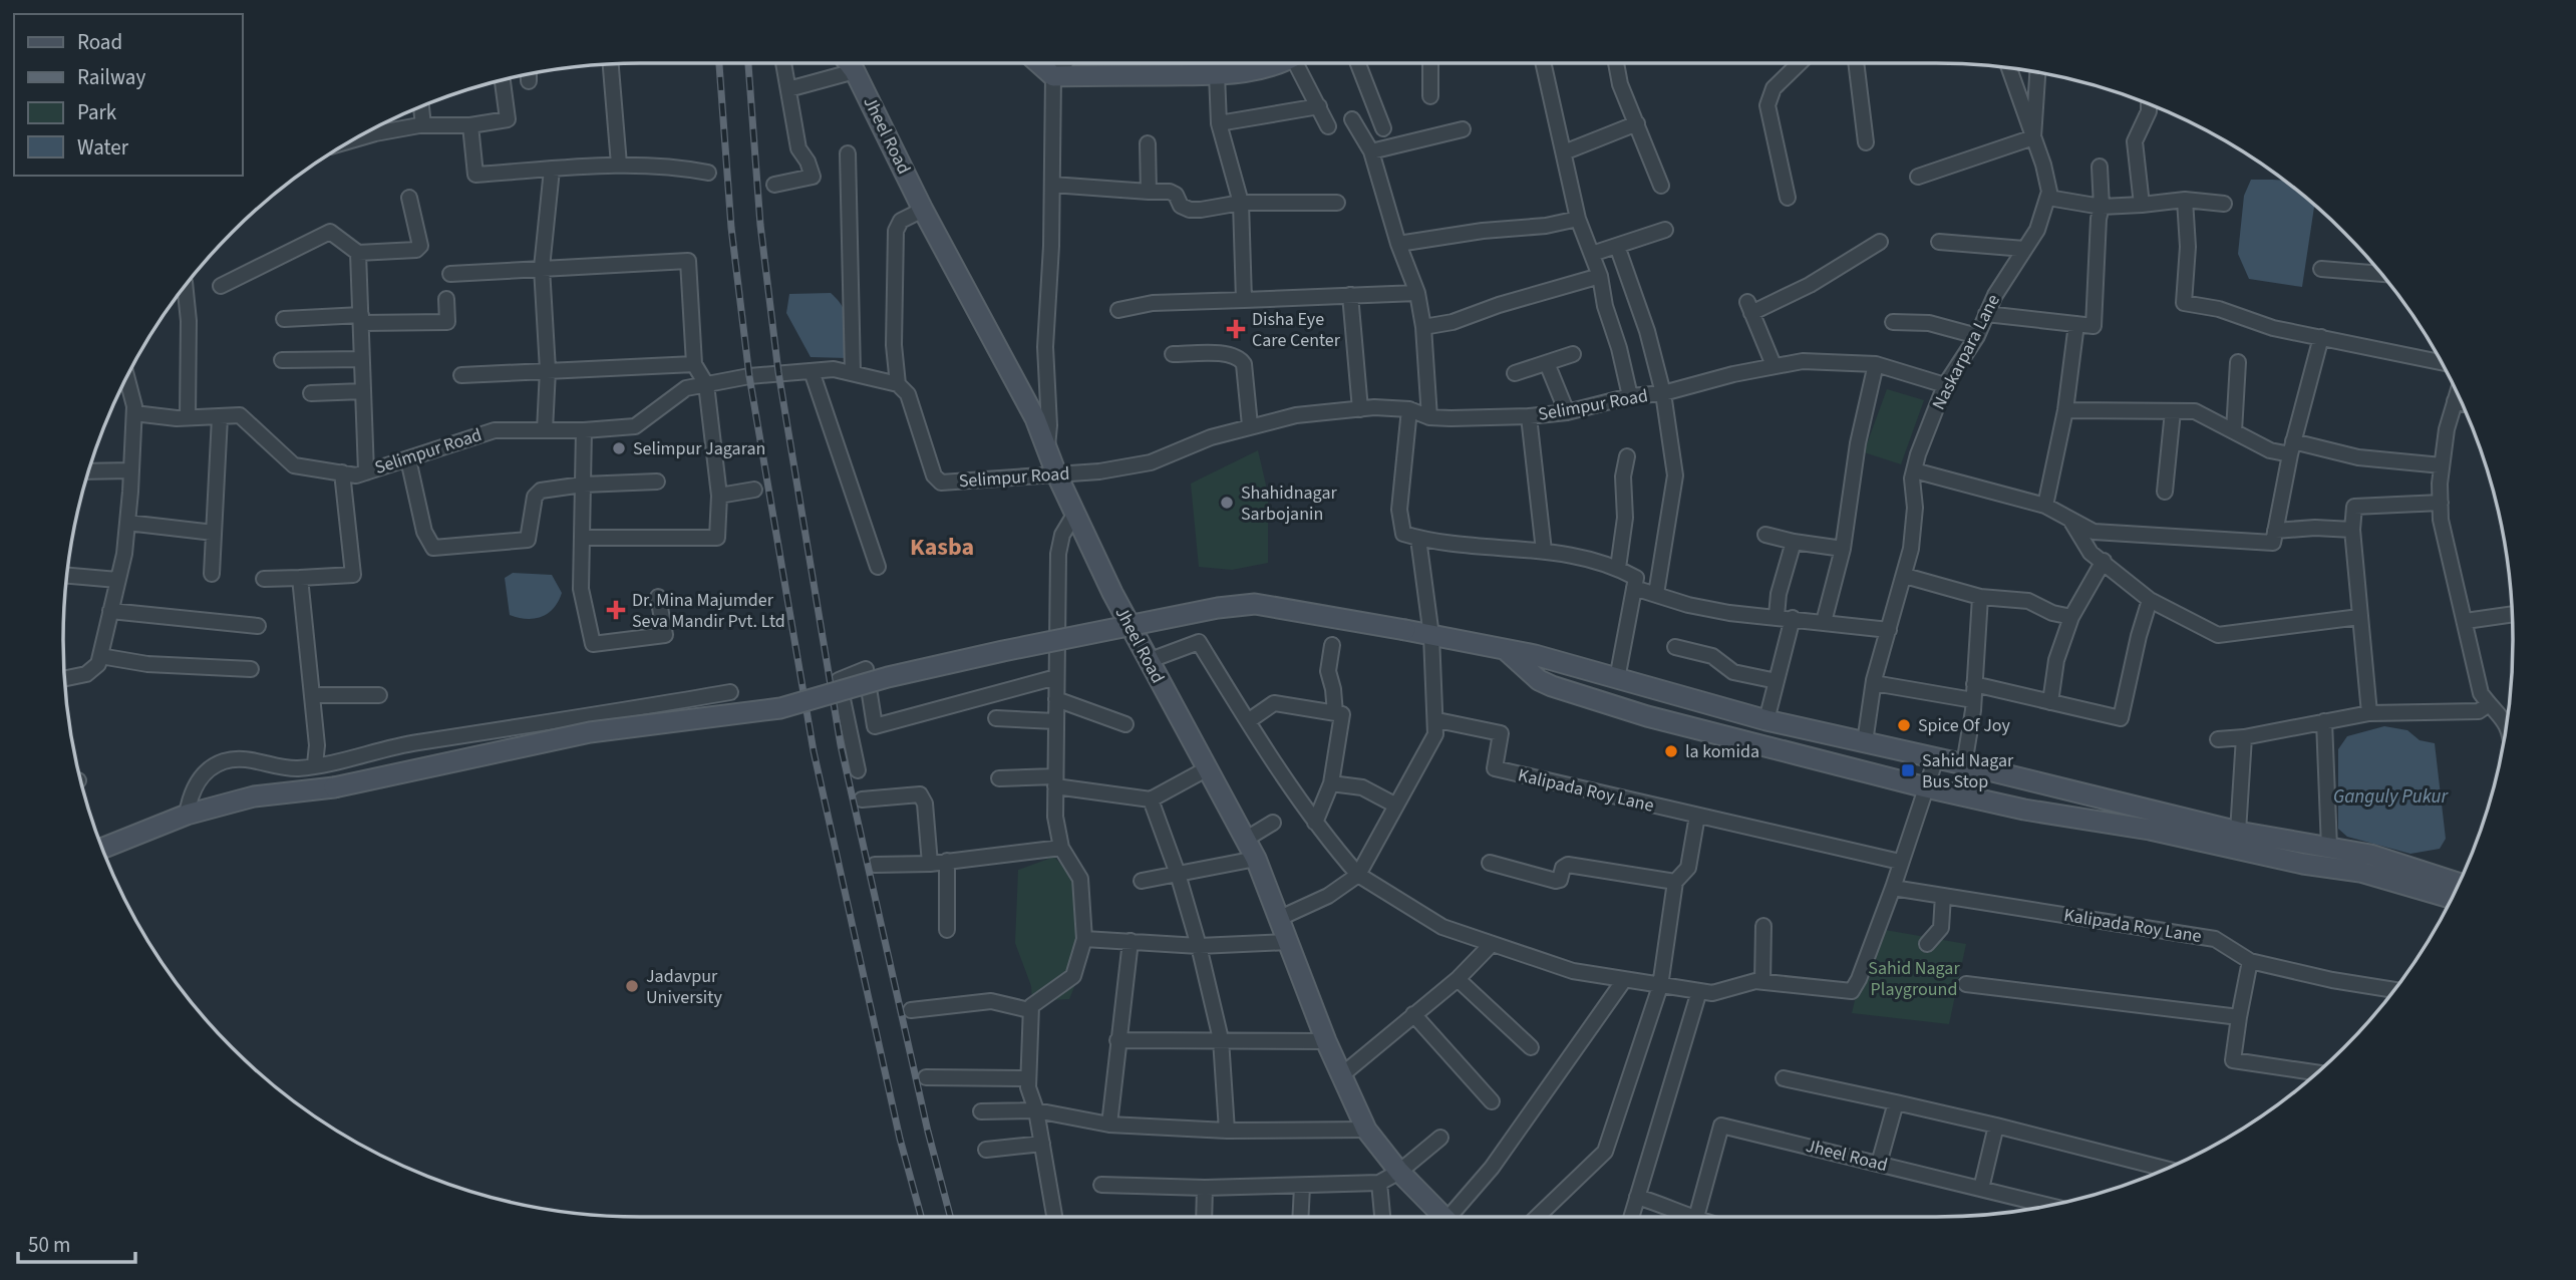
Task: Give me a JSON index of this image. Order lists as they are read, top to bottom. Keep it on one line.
{"streets":{"main road":["Jheel Road"],"street":["Naskarpara Lane","Selimpur Road","Kalipada Roy Lane"]},"crossings":[["Jheel Road","Selimpur Road"],["Naskarpara Lane","Selimpur Road"]],"districts":["Kasba"],"water":["Ganguly Pukur"],"parks":["Sahid Nagar Playground"],"places":{"health":["Disha Eye Care Center","Dr. Mina Majumder Seva Mandir Pvt. Ltd"],"other":["Selimpur Jagaran","Shahidnagar Sarbojanin","Spice Of Joy","la komida","Jadavpur University"],"transit":["Sahid Nagar Bus Stop"]},"legend":["Road","Railway","Park","Water"],"scale_bar":"50 m"}
